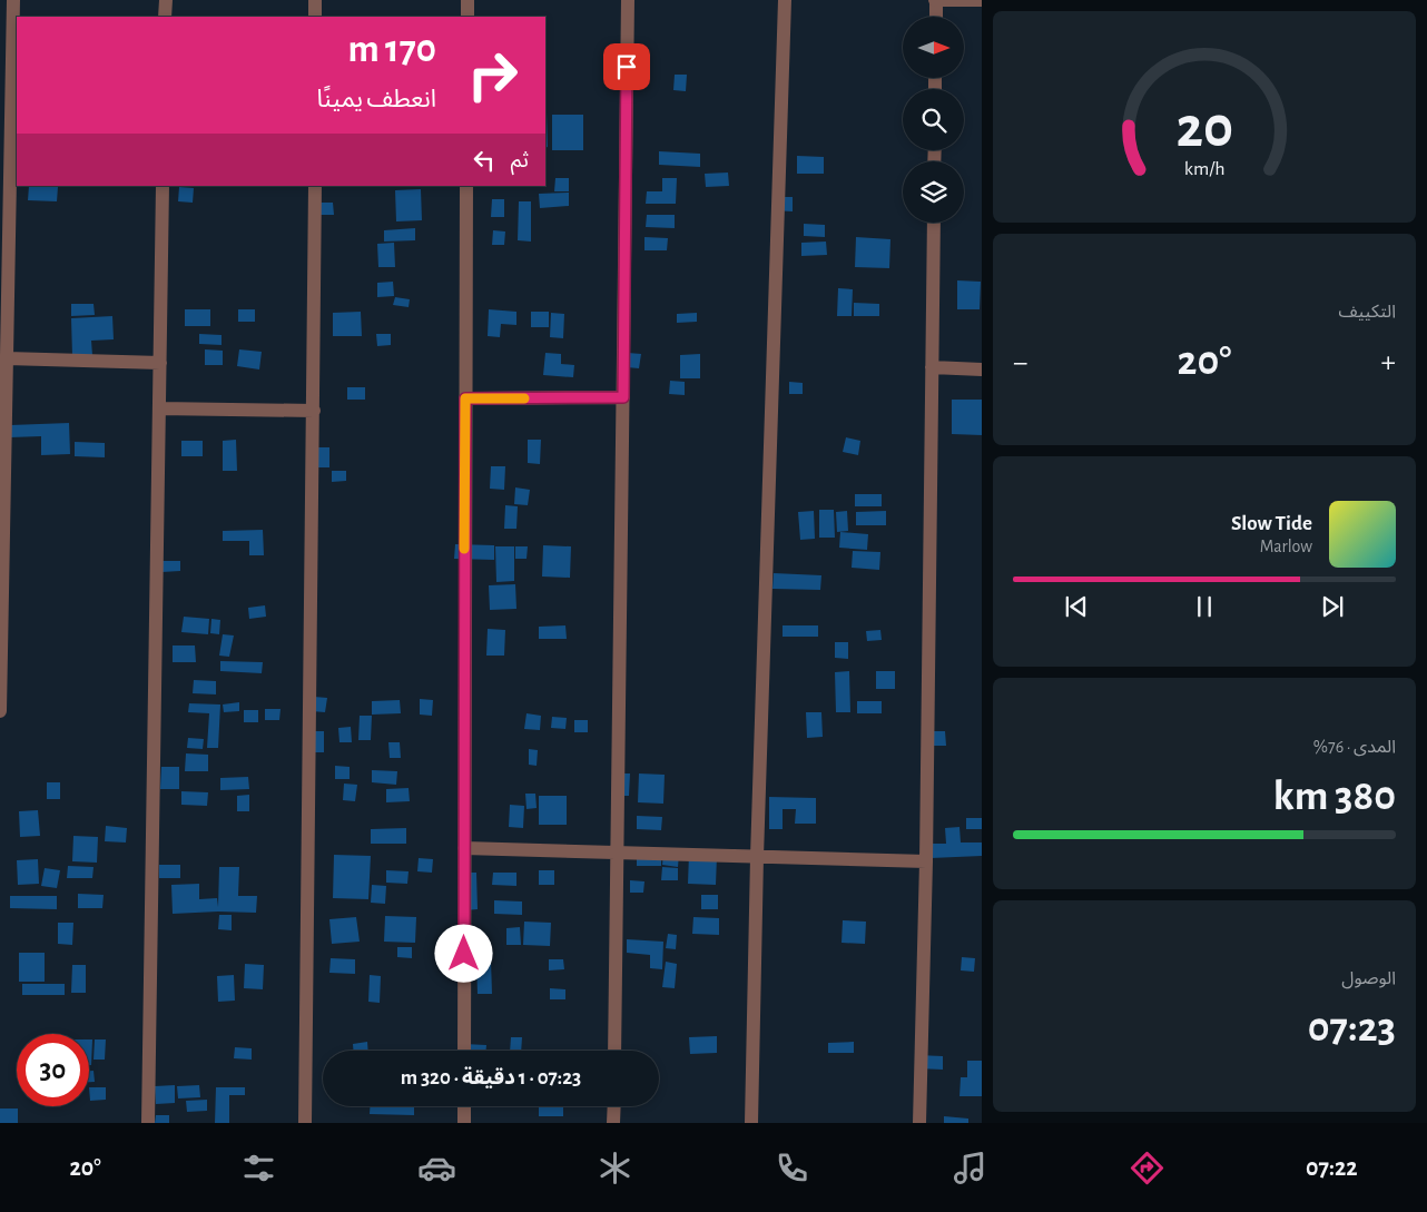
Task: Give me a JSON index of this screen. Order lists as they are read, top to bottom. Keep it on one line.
{"north":"right","page":{"turn":["170 m","انعطف يمينًا"],"then":"ثم","tile":["التكييف",["المدى · 76%","380 km"],["الوصول","07:23"]],"heat":["−","20°","+"],"song":["Slow Tide","Marlow"],"limit":"30","trip":"07:23 · 1 دقيقة · 320 m","tabs":["07:22","20°"],"gauge":["20","km/h"]}}
